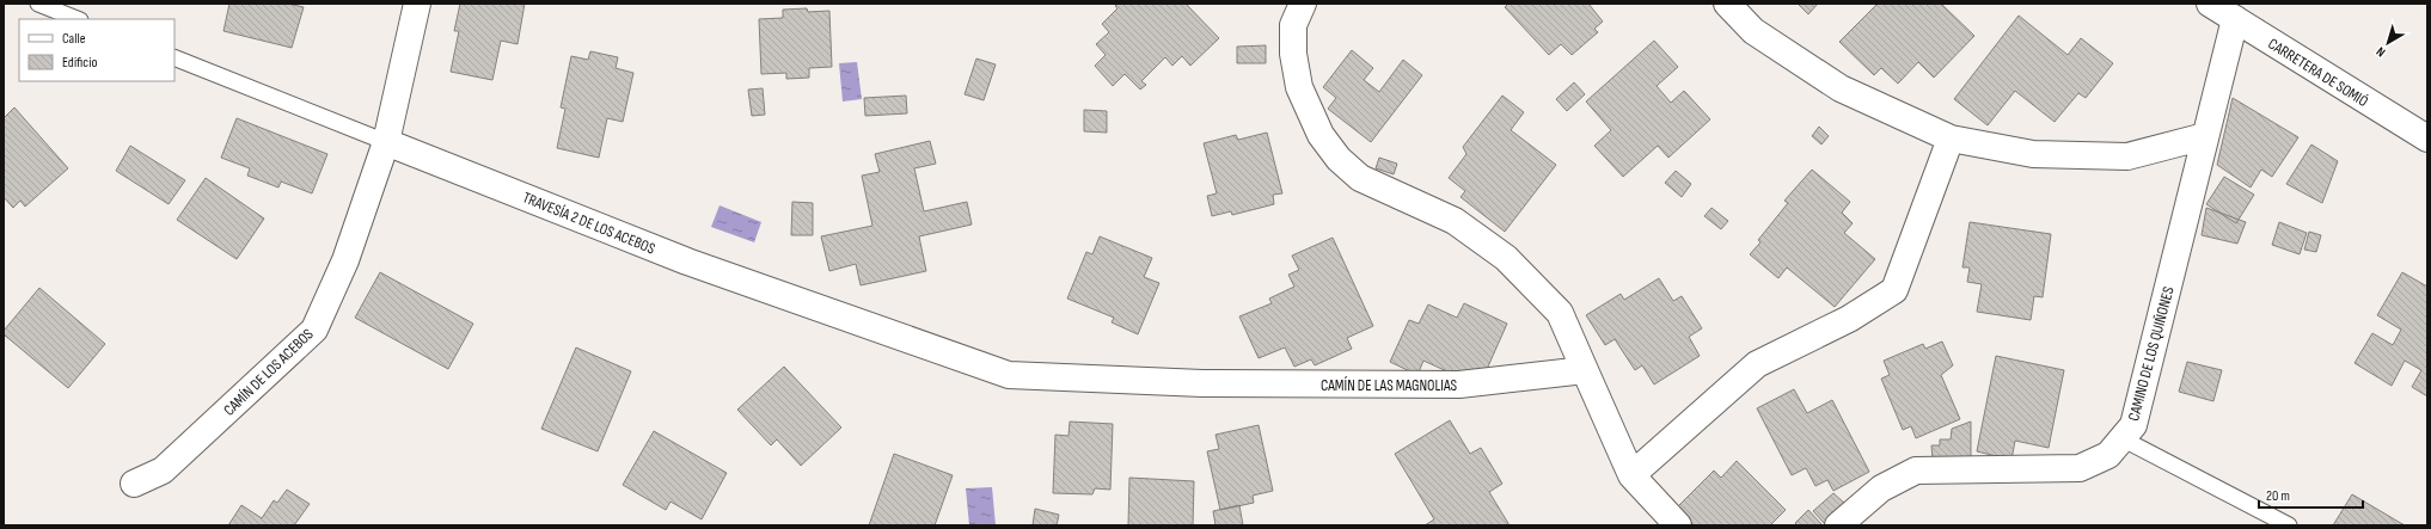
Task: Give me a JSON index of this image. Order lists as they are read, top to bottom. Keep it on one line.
{"streets":{"street":["CARRETERA DE SOMIÓ","TRAVESÍA 2 DE LOS ACEBOS","CAMINO DE LOS QUIÑONES","CAMÍN DE LOS ACEBOS","CAMÍN DE LAS MAGNOLIAS"]},"crossings":[["CARRETERA DE SOMIÓ","CAMINO DE LOS QUIÑONES"],["TRAVESÍA 2 DE LOS ACEBOS","CAMÍN DE LOS ACEBOS"],["TRAVESÍA 2 DE LOS ACEBOS","CAMÍN DE LAS MAGNOLIAS"]],"legend":["Calle","Edificio"],"scale_bar":"20 m","north":"bottom left"}
